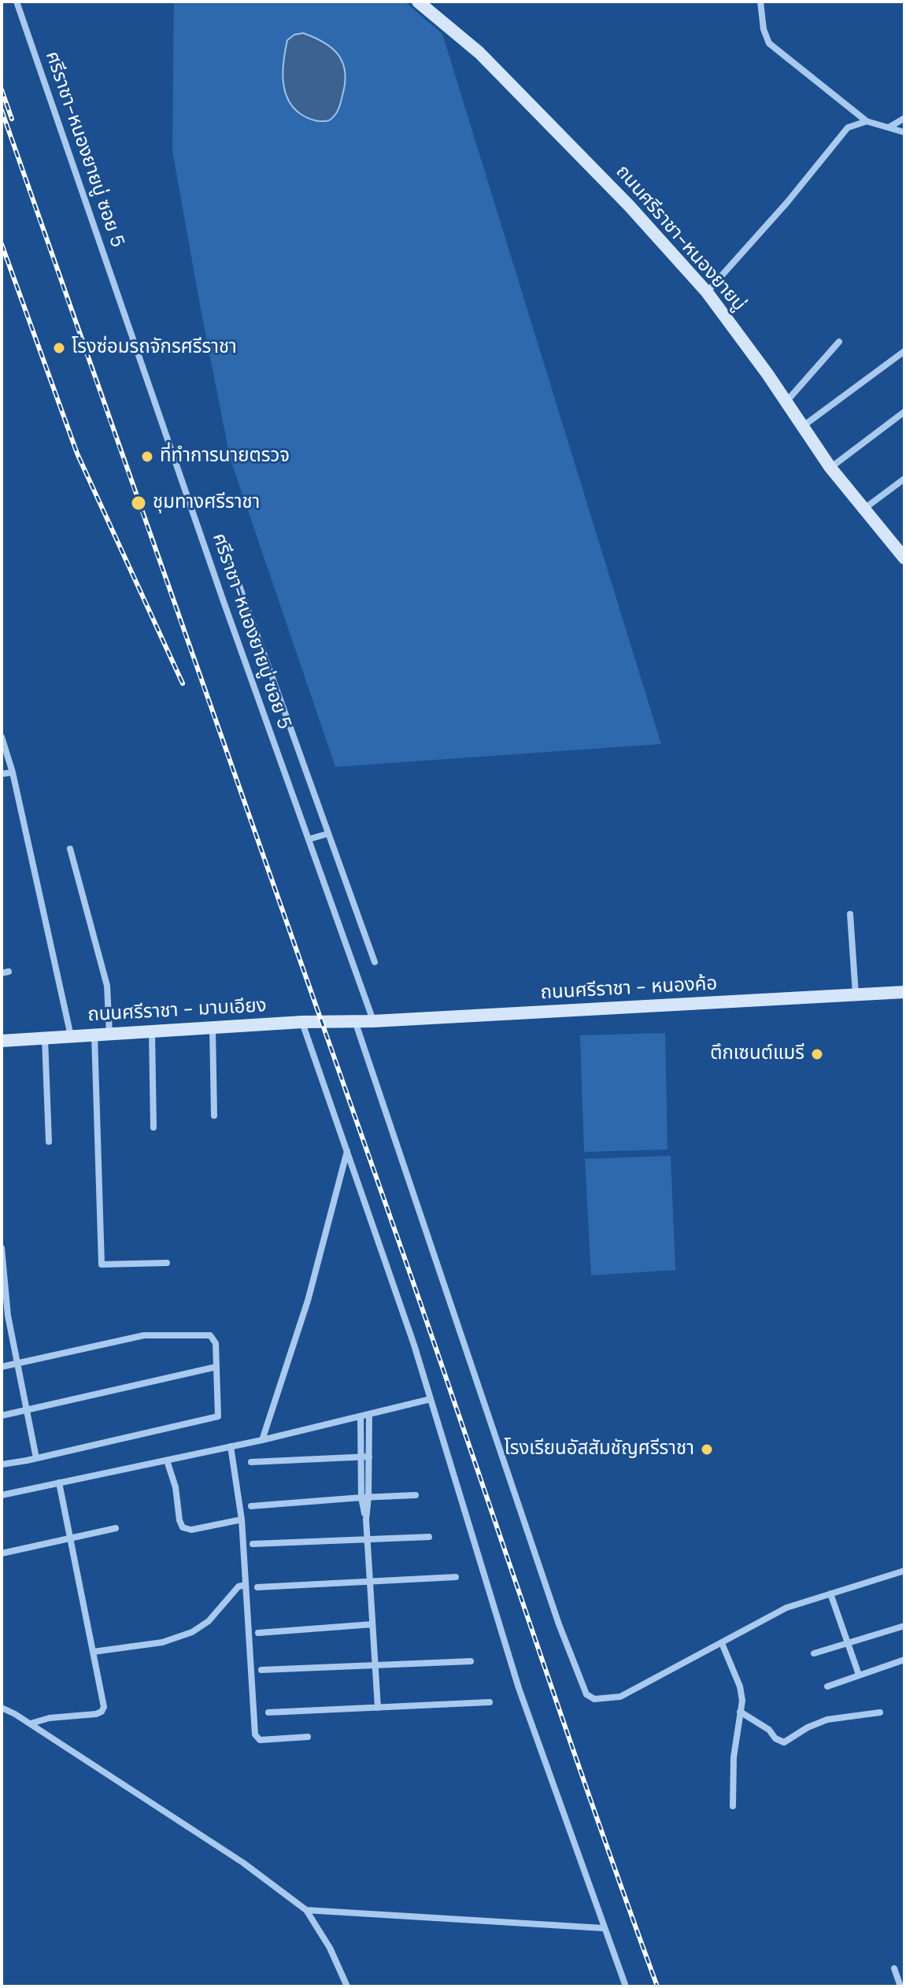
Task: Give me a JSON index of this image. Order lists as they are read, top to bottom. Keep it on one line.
{"streets":{"main road":["ถนนศรีราชา-หนองยายบู่","ถนนศรีราชา - หนองค้อ","ถนนศรีราชา - มาบเอียง"],"street":["ศรีราชา-หนองยายบู่ ซอย 5"]},"crossings":[["ศรีราชา-หนองยายบู่ ซอย 5","ถนนศรีราชา - หนองค้อ"],["ถนนศรีราชา - หนองค้อ","ถนนศรีราชา - มาบเอียง"]],"places":["โรงซ่อมรถจักรศรีราชา","ที่ทำการนายตรวจ","ชุมทางศรีราชา","ตึกเซนต์แมรี","โรงเรียนอัสสัมชัญศรีราชา"]}
